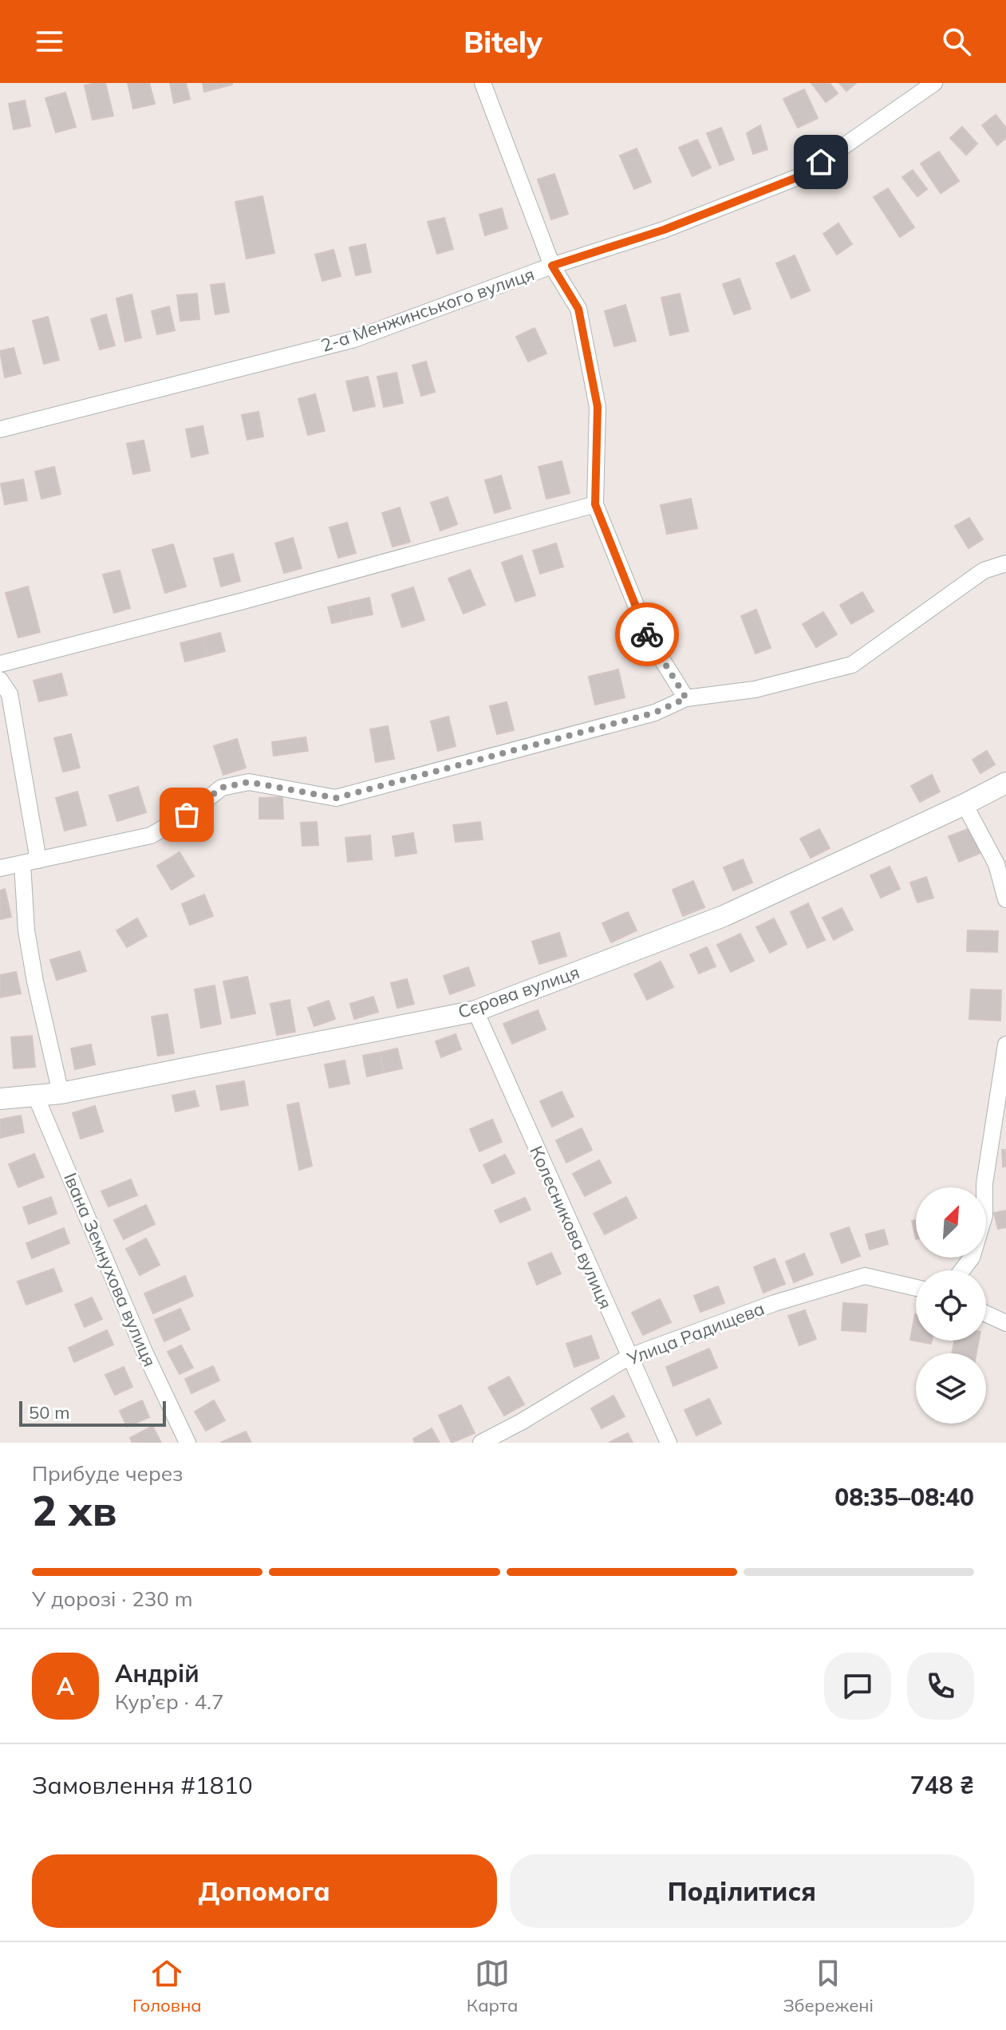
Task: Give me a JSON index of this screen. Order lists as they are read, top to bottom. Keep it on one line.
{"streets":{"street":["2-а Менжинського вулиця","Сєрова вулиця","Колесникова вулиця","Івана Земнухова вулиця","Улица Радищева"]},"crossings":[["Сєрова вулиця","Колесникова вулиця"],["Сєрова вулиця","Івана Земнухова вулиця"],["Колесникова вулиця","Улица Радищева"]],"scale_bar":"50 m","north":"top right","page":{"header":"Bitely","scale":"50 m","heading":["2 хв","Прибуде через","08:35–08:40"],"panel":["Андрій","Кур’єр · 4.7","Замовлення #1810","748 ₴"],"bar":"У дорозі · 230 m","round":"А","buttons":["Допомога","Поділитися"],"tabs":["Головна","Карта","Збережені"]}}
